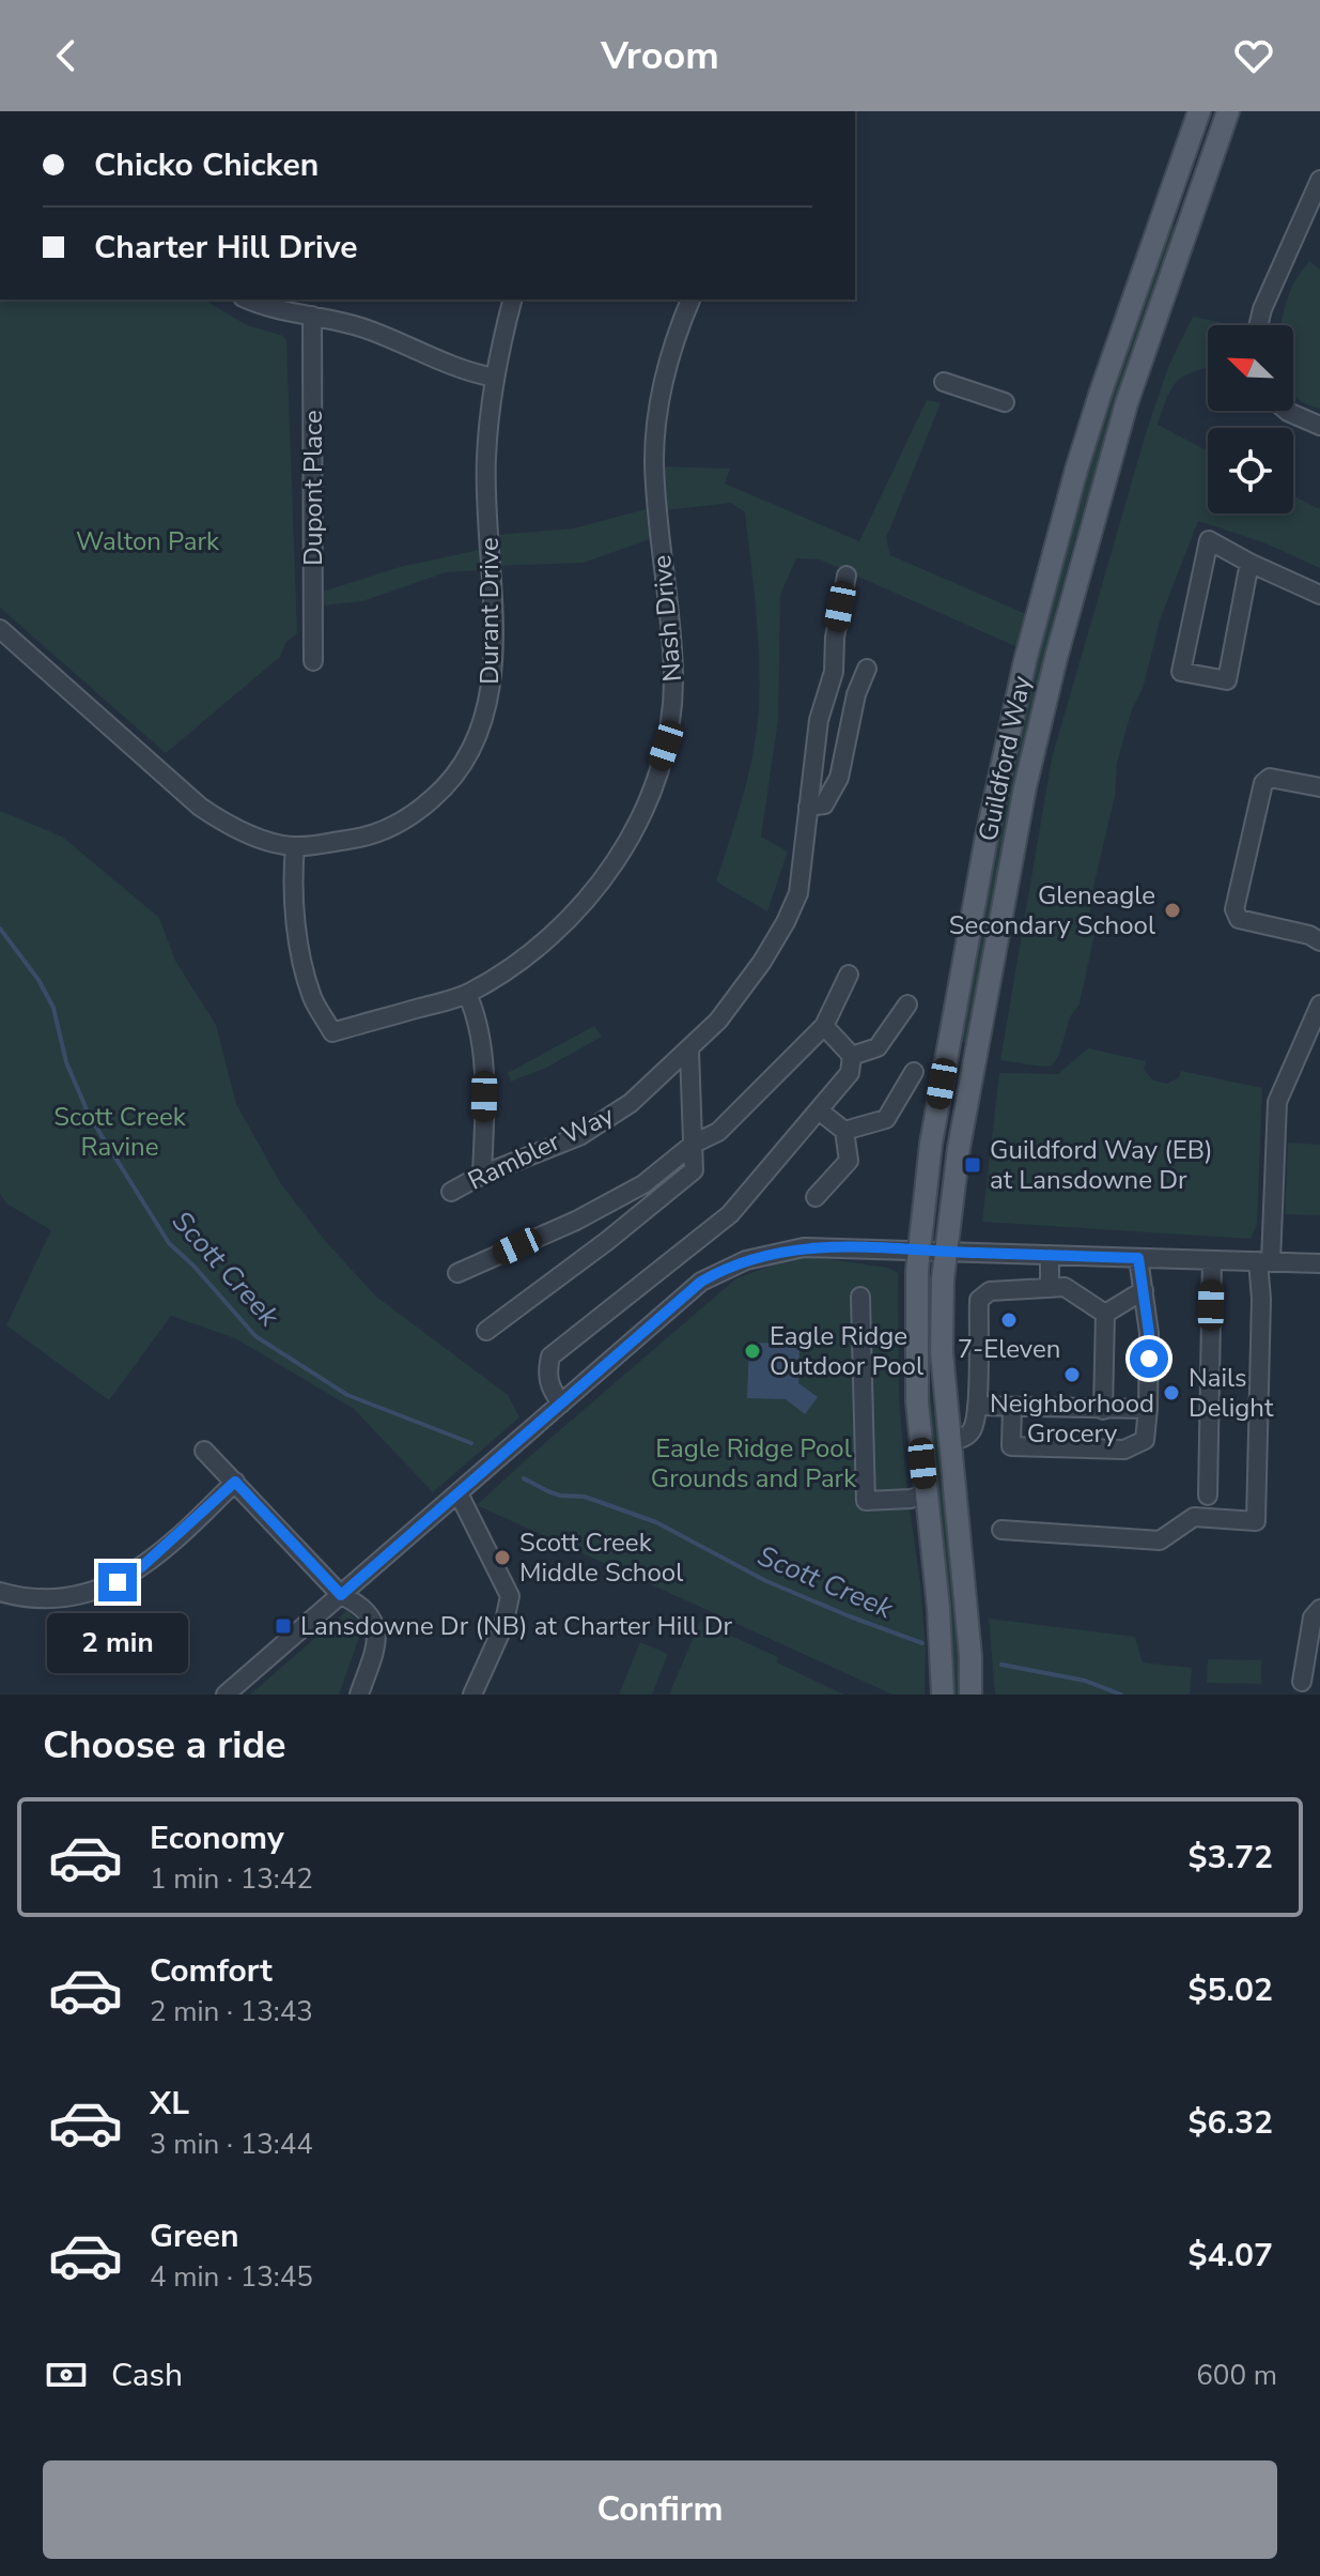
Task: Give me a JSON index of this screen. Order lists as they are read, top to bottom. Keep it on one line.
{"streets":{"main road":["Guildford Way"],"street":["Dupont Place","Durant Drive","Nash Drive","Rambler Way"]},"crossings":[["Durant Drive","Nash Drive"]],"water":["Scott Creek"],"parks":["Walton Park","Scott Creek Ravine","Eagle Ridge Pool Grounds and Park"],"places":{"other":["Gleneagle Secondary School","7-Eleven","Eagle Ridge Outdoor Pool","Neighborhood Grocery","Nails Delight","Scott Creek Middle School"],"transit":["Guildford Way (EB) at Lansdowne Dr","Lansdowne Dr (NB) at Charter Hill Dr"]},"north":"top left","page":{"header":"Vroom","banner":["Chicko Chicken","Charter Hill Drive"],"bubble":"2 min","heading":"Choose a ride","list":[{"name":"Economy","note":"1 min · 13:42","value":"$3.72"},{"name":"Comfort","note":"2 min · 13:43","value":"$5.02"},{"name":"XL","note":"3 min · 13:44","value":"$6.32"},{"name":"Green","note":"4 min · 13:45","value":"$4.07"}],"pay":["Cash","600 m"],"buttons":"Confirm"}}
